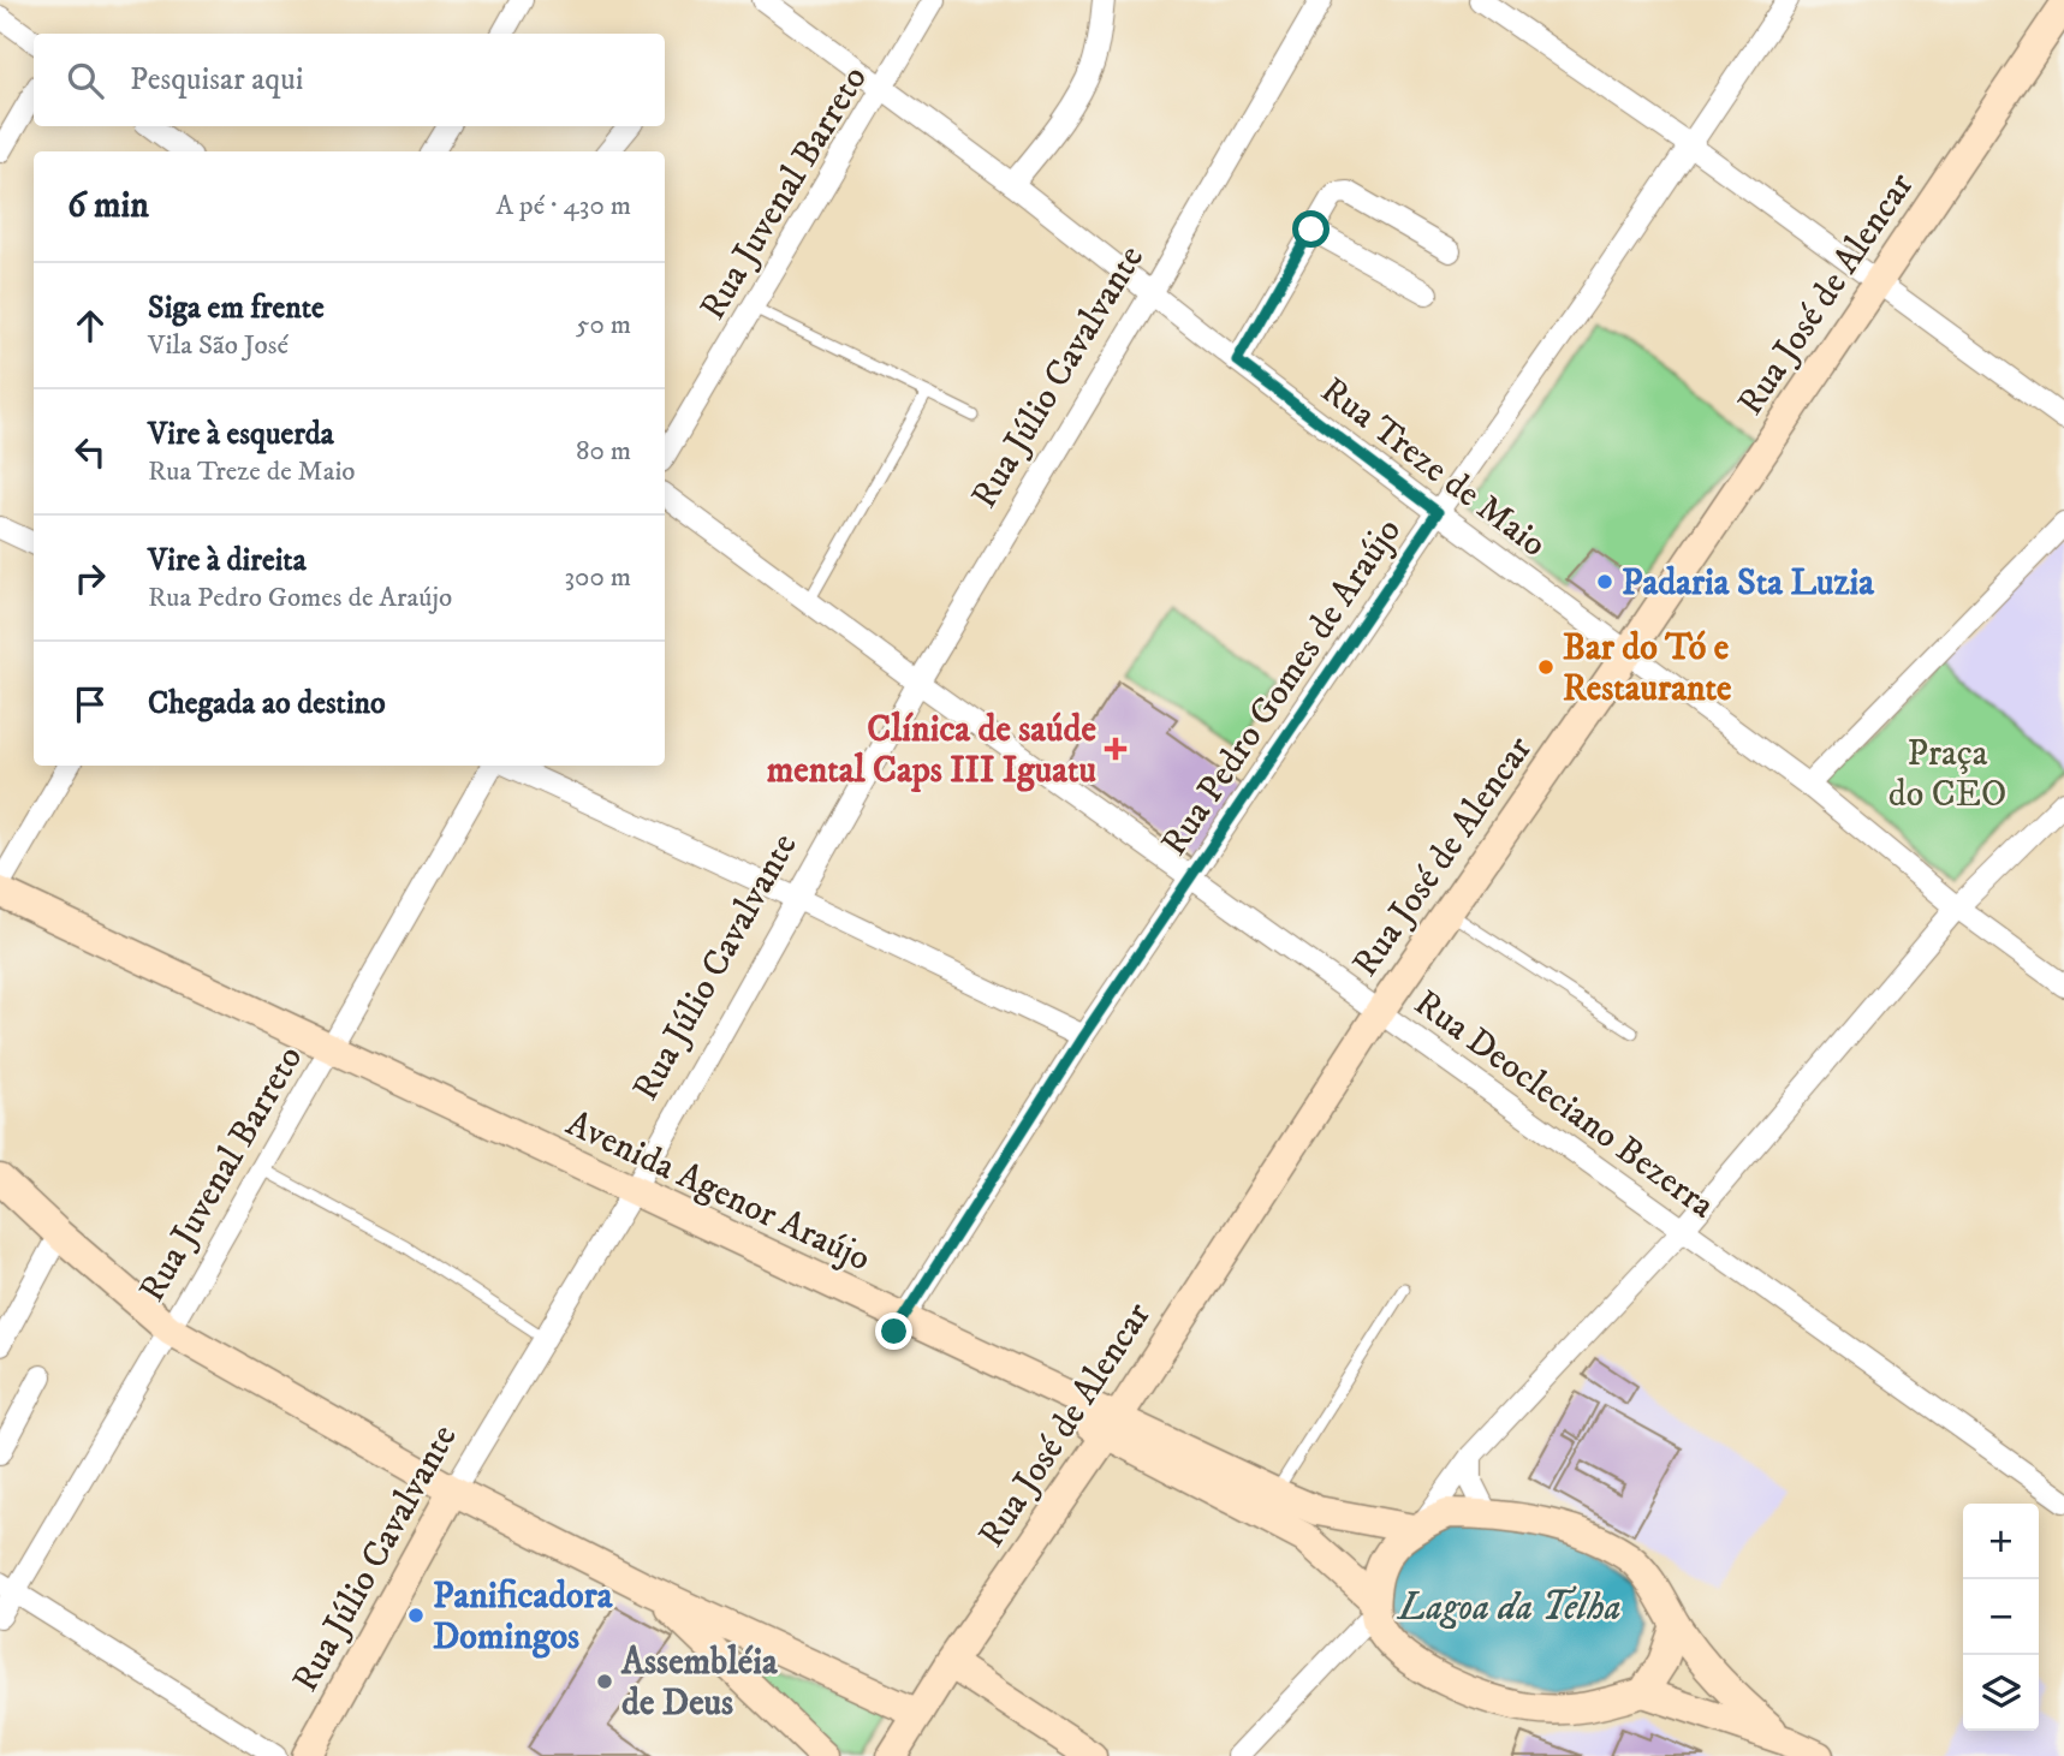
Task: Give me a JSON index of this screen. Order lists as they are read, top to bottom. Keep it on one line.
{"streets":{"main road":["Rua José de Alencar","Rua Júlio Cavalvante","Avenida Agenor Araújo"],"street":["Rua Juvenal Barreto","Rua Treze de Maio","Rua Pedro Gomes de Araújo","Rua Deocleciano Bezerra"]},"crossings":[["Rua Juvenal Barreto","Rua Treze de Maio"],["Rua Juvenal Barreto","Avenida Agenor Araújo"],["Rua José de Alencar","Rua Treze de Maio"],["Rua José de Alencar","Rua Deocleciano Bezerra"],["Rua José de Alencar","Avenida Agenor Araújo"],["Rua Júlio Cavalvante","Rua Treze de Maio"],["Rua Júlio Cavalvante","Rua Deocleciano Bezerra"],["Rua Júlio Cavalvante","Avenida Agenor Araújo"],["Rua Treze de Maio","Rua Pedro Gomes de Araújo"],["Rua Pedro Gomes de Araújo","Rua Deocleciano Bezerra"],["Rua Pedro Gomes de Araújo","Avenida Agenor Araújo"]],"water":["Lagoa da Telha"],"parks":["Praça do CEO"],"places":{"other":["Padaria Sta Luzia","Bar do Tó e Restaurante","Panificadora Domingos","Assembléia de Deus"],"health":["Clínica de saúde mental Caps III Iguatu"]},"page":{"search":"Pesquisar aqui","heading":["6 min","A pé · 430 m"],"list":[["Siga em frente","Vila São José","50 m"],["Vire à esquerda","Rua Treze de Maio","80 m"],["Vire à direita","Rua Pedro Gomes de Araújo","300 m"],"Chegada ao destino"],"map_buttons":["+","−"]}}
